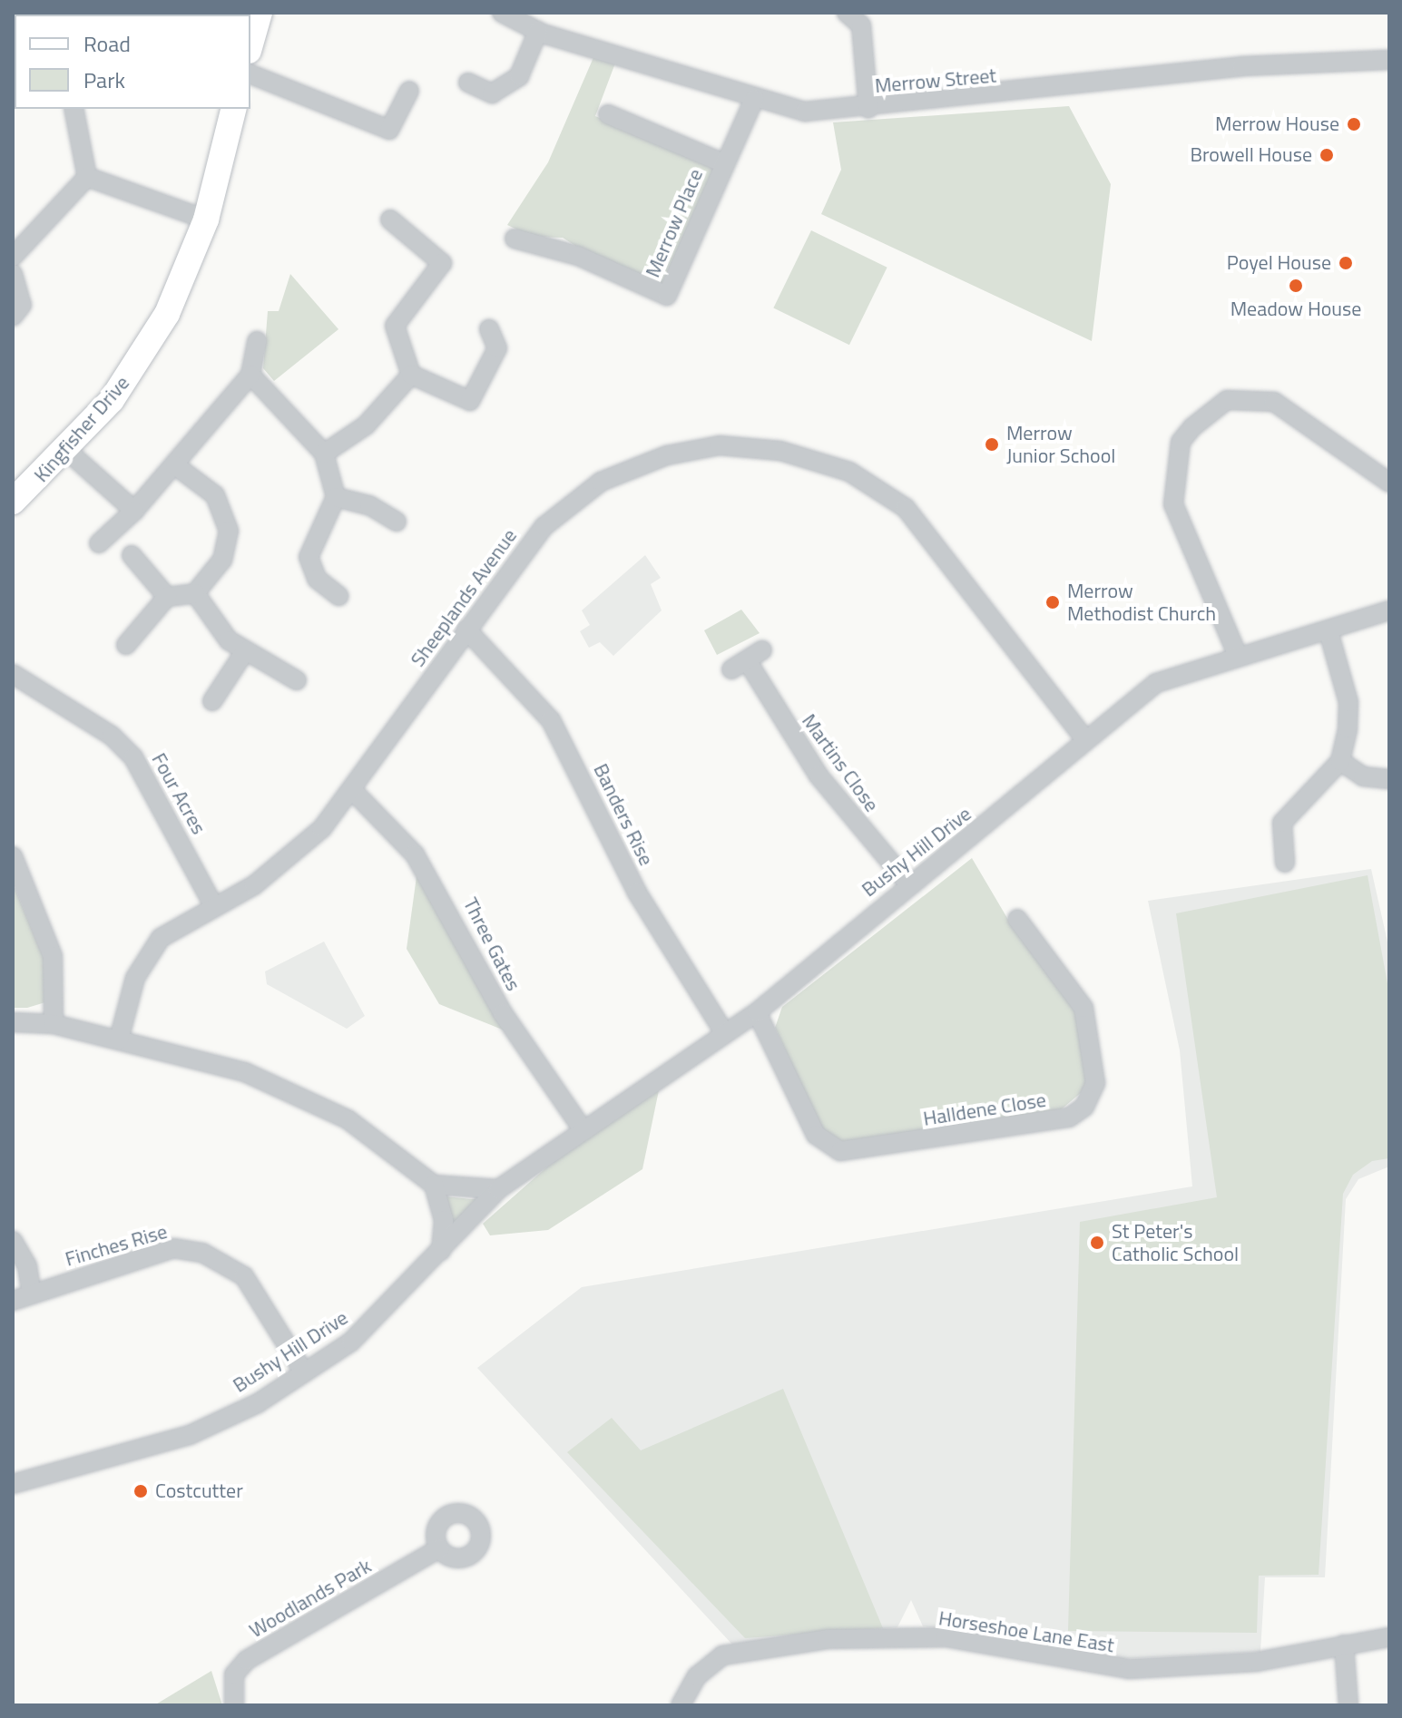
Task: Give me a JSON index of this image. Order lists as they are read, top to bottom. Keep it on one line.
{"streets":{"street":["Merrow Street","Merrow Place","Kingfisher Drive","Sheeplands Avenue","Martins Close","Four Acres","Banders Rise","Bushy Hill Drive","Three Gates","Halldene Close","Finches Rise","Woodlands Park","Horseshoe Lane East"]},"crossings":[["Merrow Street","Merrow Place"],["Sheeplands Avenue","Four Acres"],["Sheeplands Avenue","Banders Rise"],["Sheeplands Avenue","Bushy Hill Drive"],["Sheeplands Avenue","Three Gates"],["Martins Close","Bushy Hill Drive"],["Banders Rise","Bushy Hill Drive"],["Bushy Hill Drive","Three Gates"],["Bushy Hill Drive","Halldene Close"],["Bushy Hill Drive","Finches Rise"]],"places":["Merrow House","Browell House","Poyel House","Meadow House","Merrow Junior School","Merrow Methodist Church","St Peter's Catholic School","Costcutter"],"legend":["Road","Park"]}
